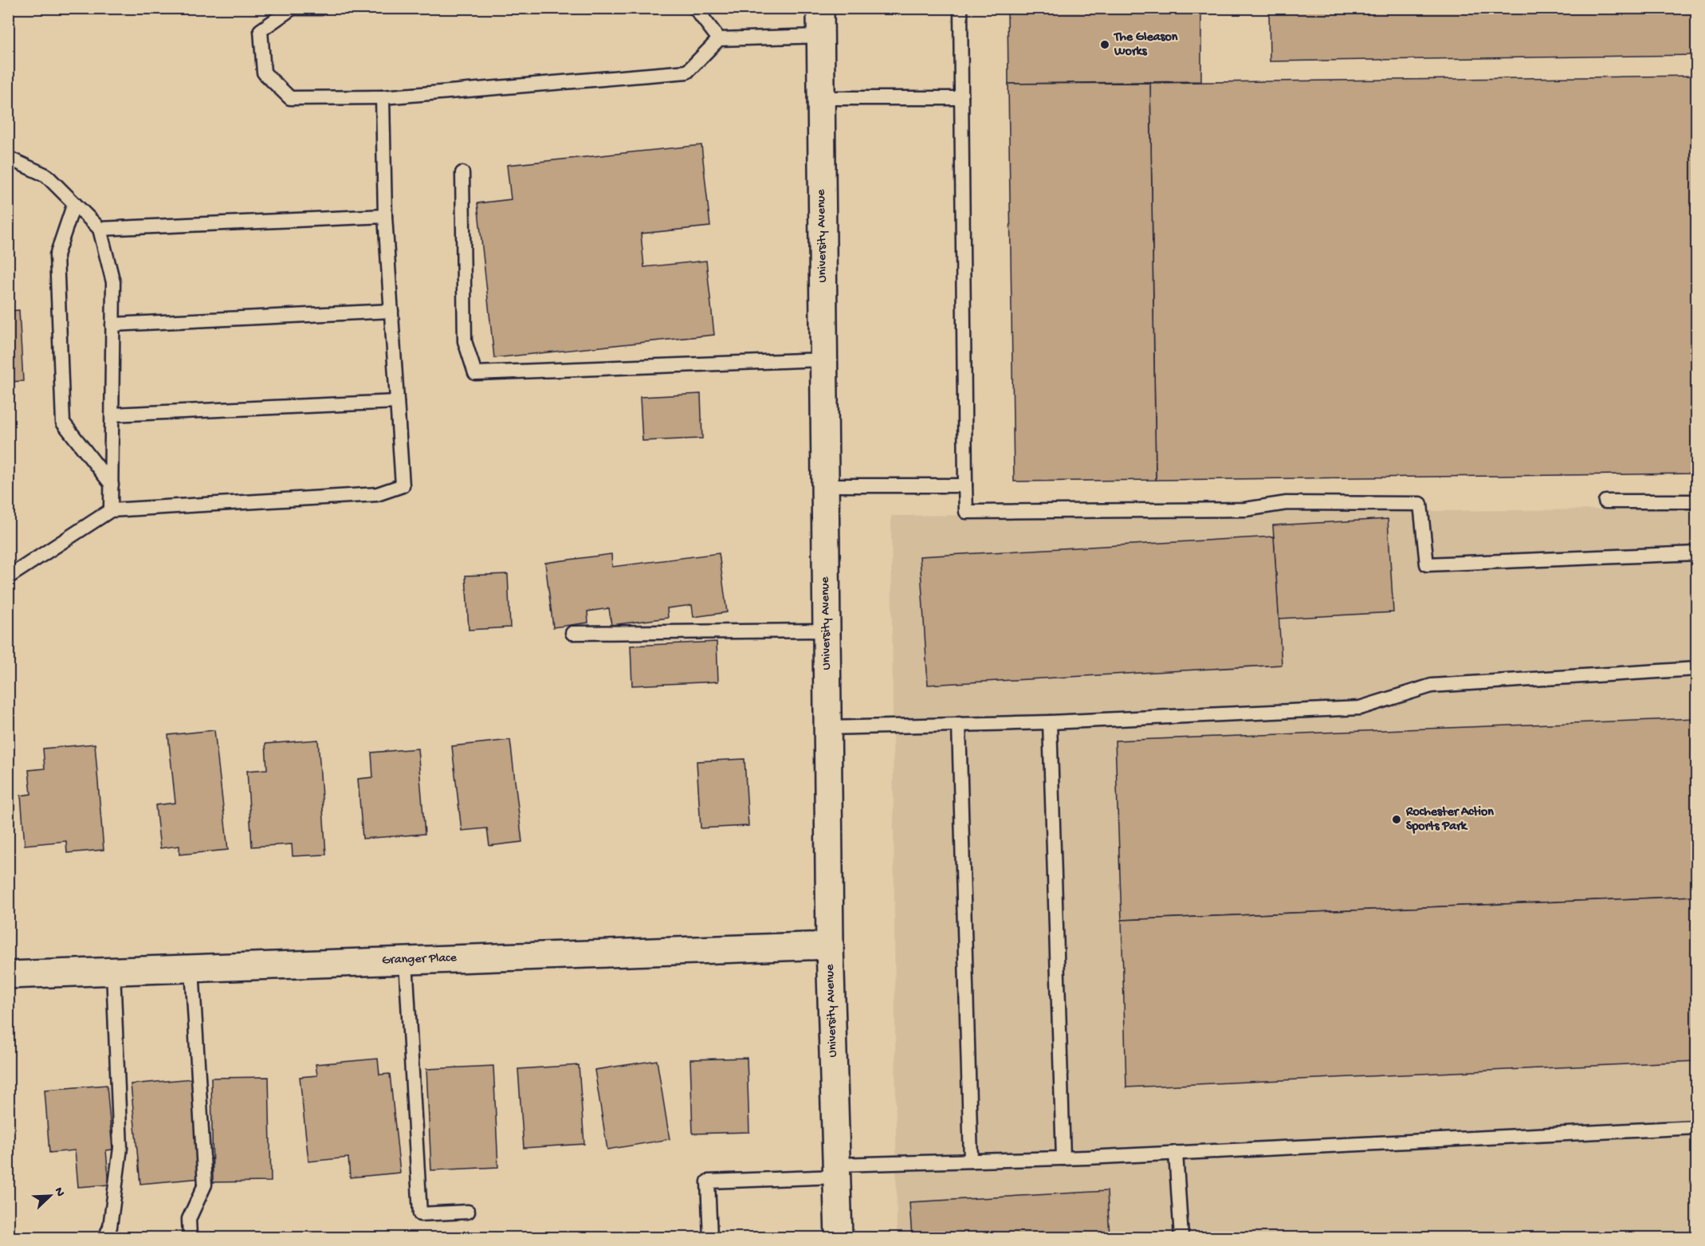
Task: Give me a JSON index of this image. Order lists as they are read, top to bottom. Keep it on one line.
{"streets":{"main road":["University Avenue","Granger Place"]},"crossings":[["University Avenue","Granger Place"]],"places":["The Gleason Works","Rochester Action Sports Park"],"north":"top right"}
